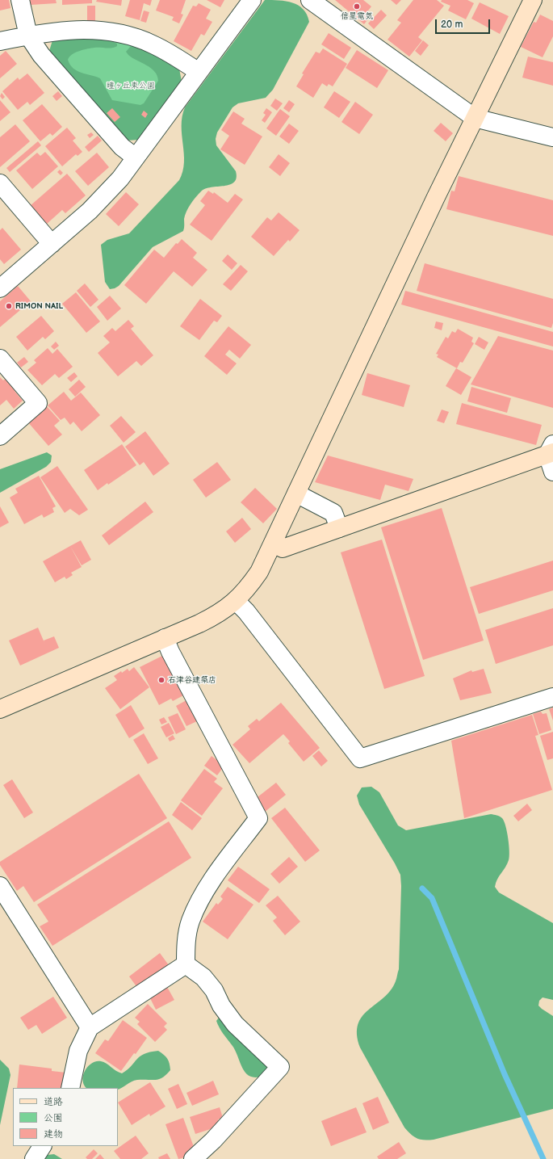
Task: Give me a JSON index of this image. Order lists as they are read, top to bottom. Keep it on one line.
{"parks":["瞳ヶ丘東公園"],"places":["信星電気","RIMON NAIL","石津谷建築店"],"legend":["道路","公園","建物"],"scale_bar":"20 m"}
